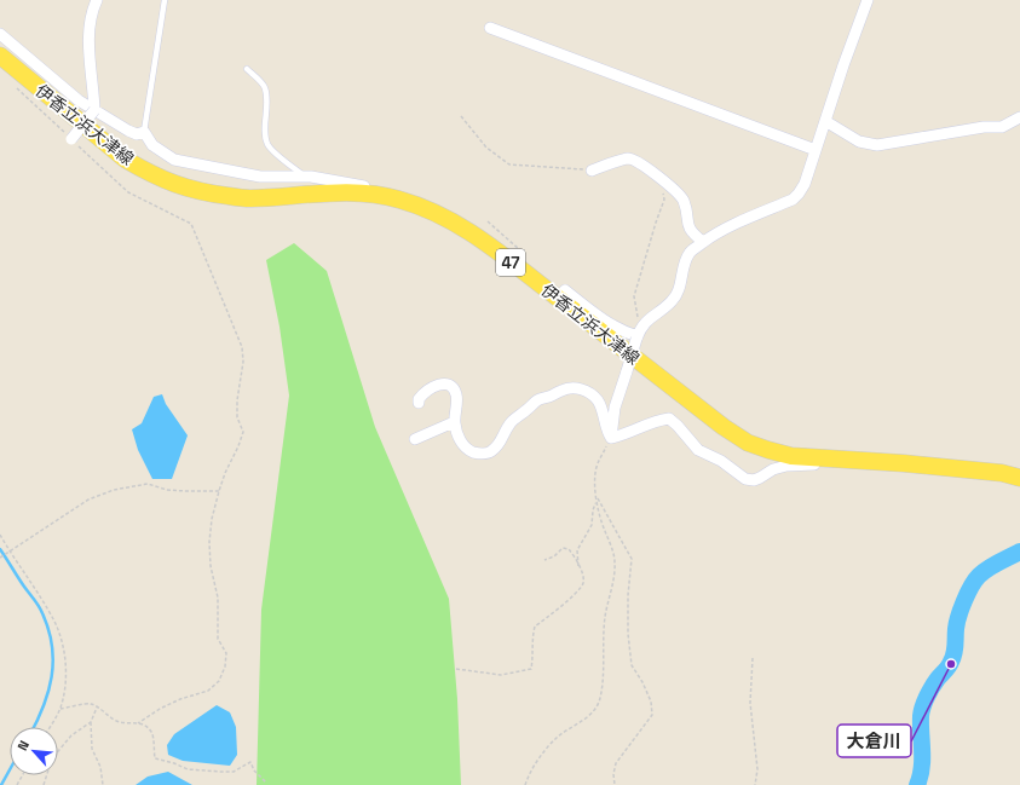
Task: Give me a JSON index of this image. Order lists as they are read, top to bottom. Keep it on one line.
{"streets":{"main road":["伊香立浜大津線","47"]},"places":["大倉川"],"north":"top left"}
